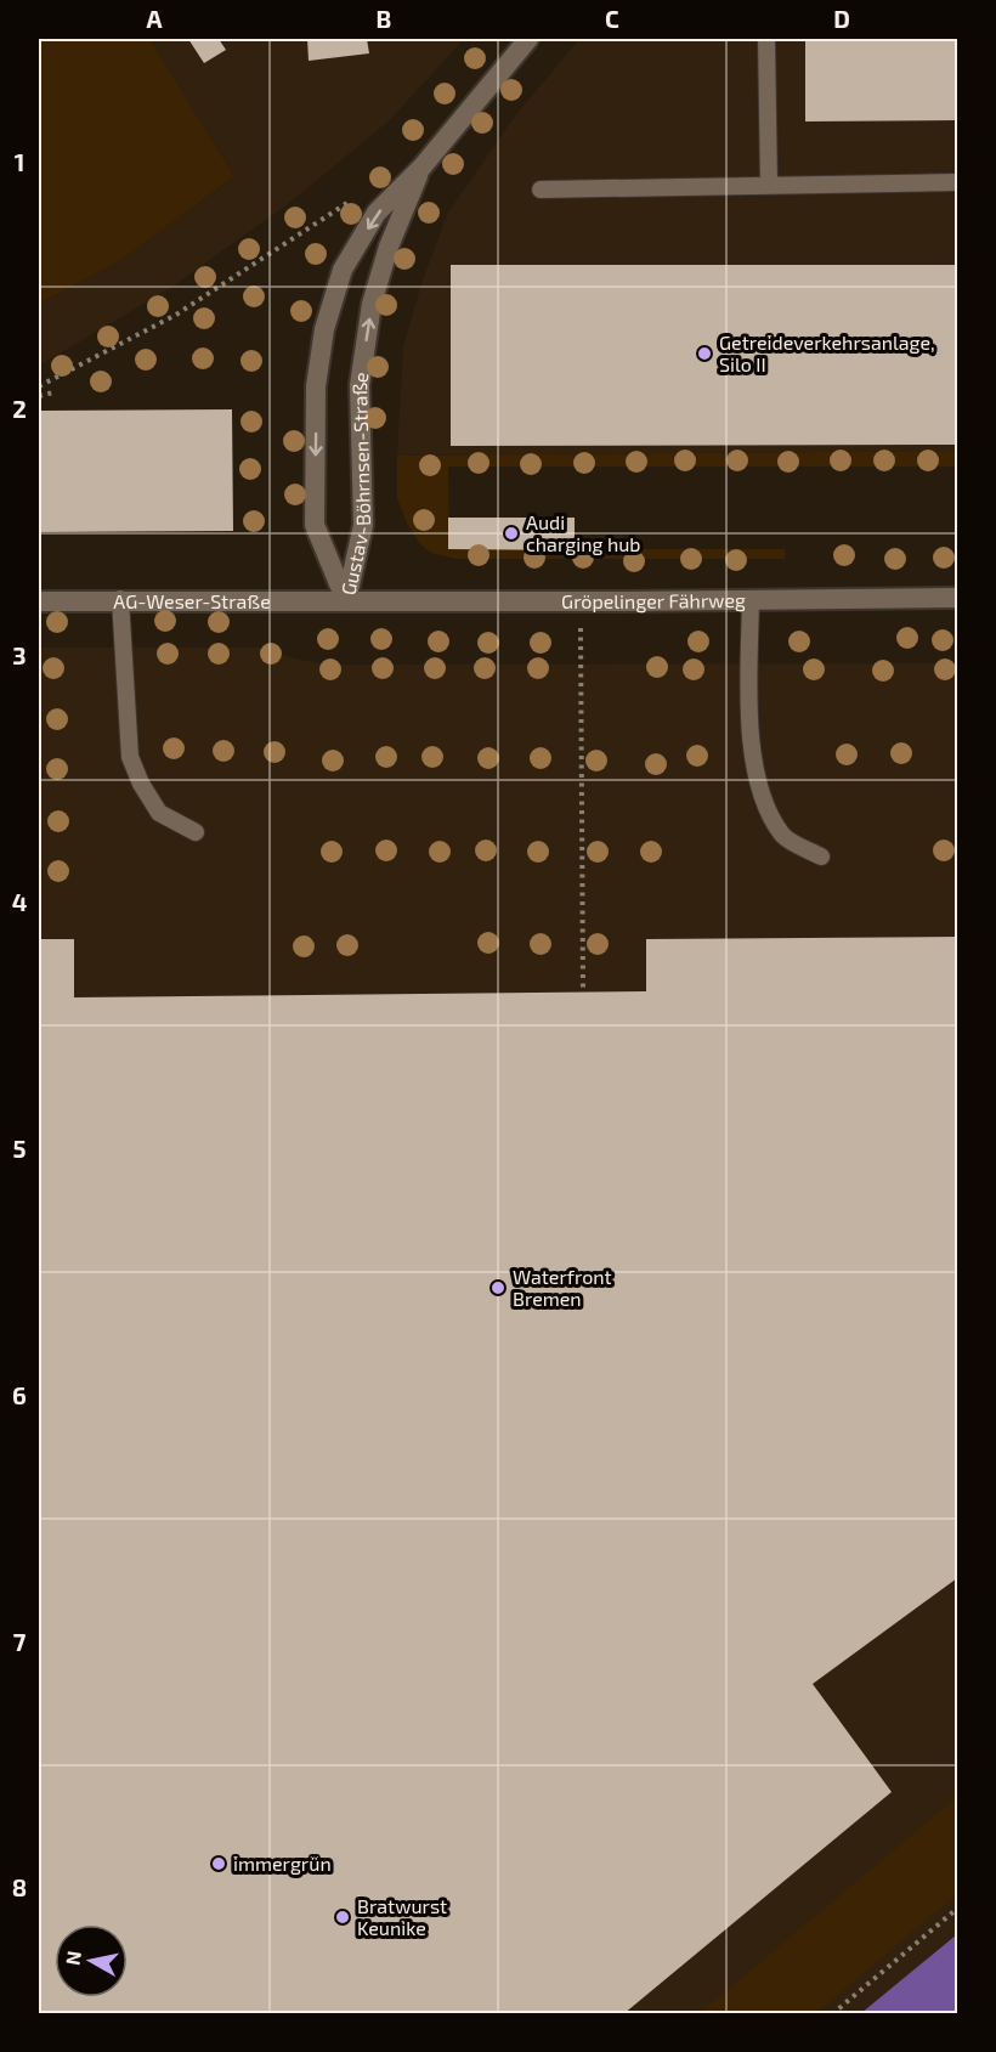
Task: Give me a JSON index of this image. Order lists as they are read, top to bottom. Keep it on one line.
{"streets":{"street":["Gustav-Böhrnsen-Straße","AG-Weser-Straße","Gröpelinger Fährweg"]},"crossings":[["Gustav-Böhrnsen-Straße","AG-Weser-Straße"],["Gustav-Böhrnsen-Straße","Gröpelinger Fährweg"],["AG-Weser-Straße","Gröpelinger Fährweg"]],"places":["Getreideverkehrsanlage, Silo II","Audi charging hub","Waterfront Bremen","immergrün","Bratwurst Keunike"],"north":"left","grid":{"columns":["A","B","C","D"],"rows":["1","2","3","4","5","6","7","8"]}}
